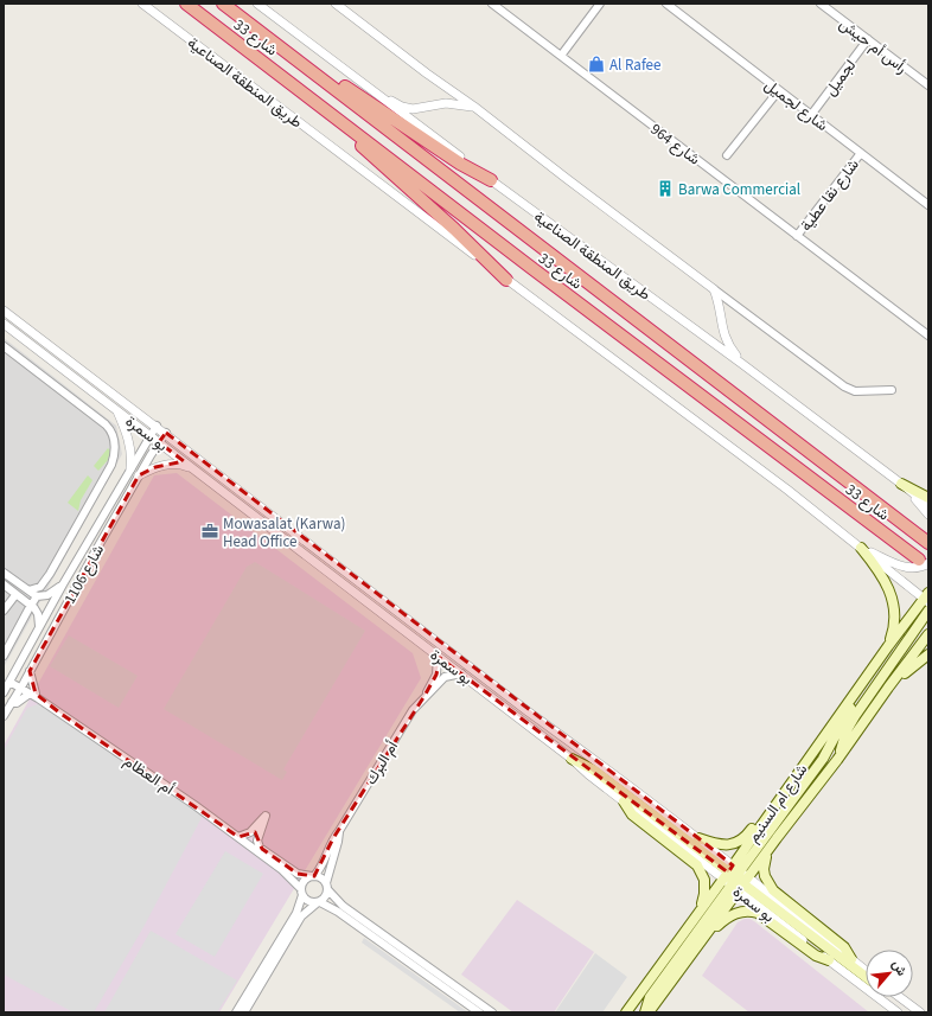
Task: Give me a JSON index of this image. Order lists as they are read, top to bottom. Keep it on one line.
{"streets":{"highway":["شارع 33"],"main road":["شارع ام السنيم"],"street":["رأس أم حيش","لجميل","طريق المنطقة الصناعية","شارع لجميل","شارع 964","شارع نقا عطية","بو سمرة","شارع 1106","أم البرك","أم العظام"]},"crossings":[["رأس أم حيش","لجميل"],["لجميل","شارع لجميل"],["شارع لجميل","شارع نقا عطية"],["شارع 964","شارع نقا عطية"],["بو سمرة","شارع 1106"],["بو سمرة","أم البرك"],["بو سمرة","شارع ام السنيم"],["شارع 1106","أم العظام"],["أم البرك","أم العظام"]],"places":{"shop":["Al Rafee"],"building":["Barwa Commercial"],"office":["Mowasalat (Karwa) Head Office"]},"north":"top right"}
